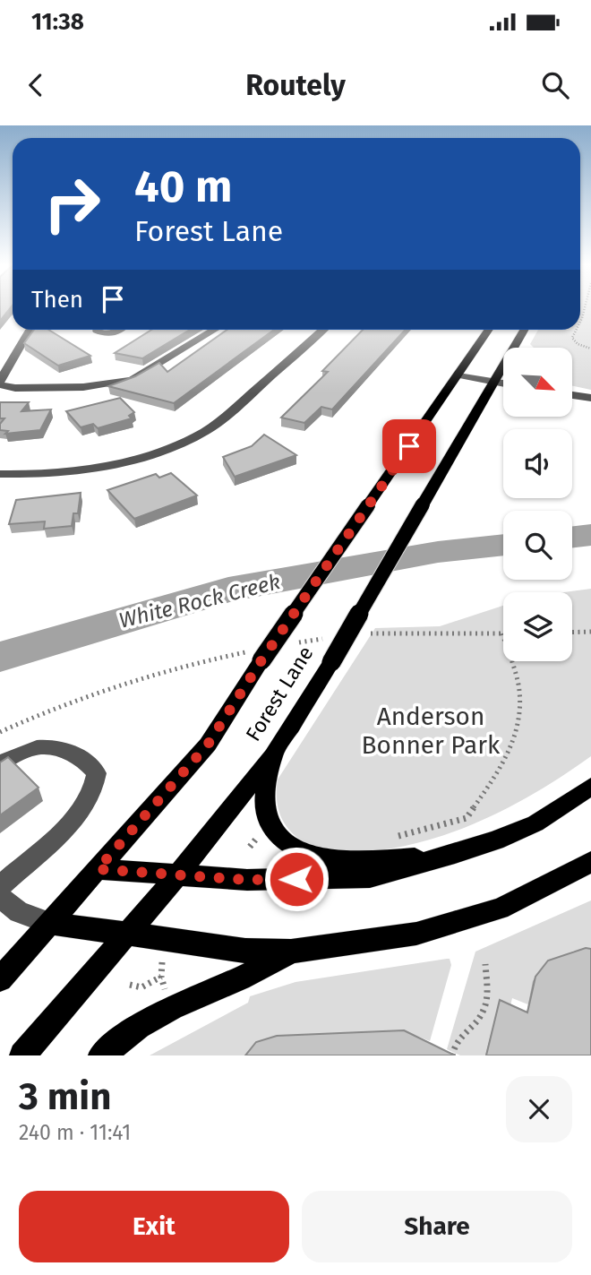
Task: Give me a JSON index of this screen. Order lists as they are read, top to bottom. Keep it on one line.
{"streets":{"main road":["Forest Lane"]},"water":["White Rock Creek"],"parks":["Anderson Bonner Park"],"north":"bottom right","page":{"status":"11:38","header":"Routely","turn":["40 m","Forest Lane"],"then":"Then","heading":["3 min","240 m · 11:41"],"buttons":["Exit","Share"]}}
